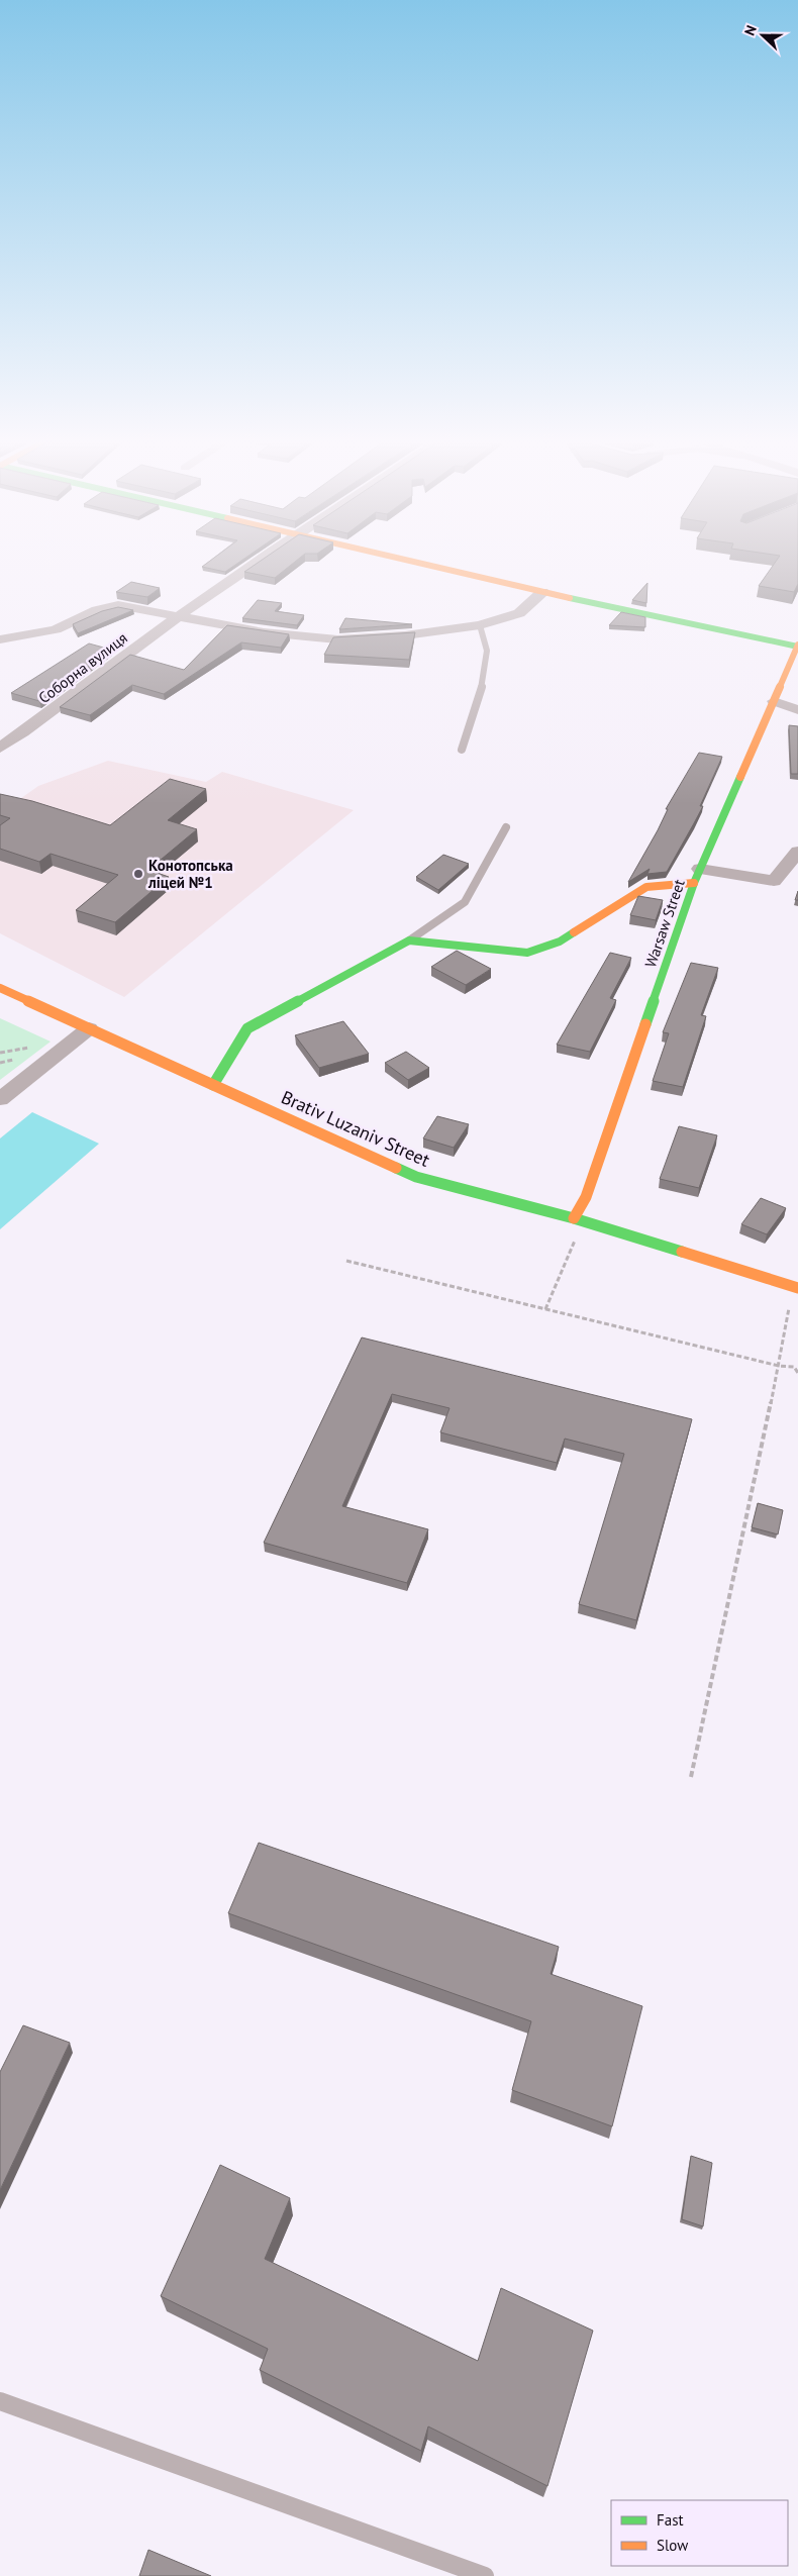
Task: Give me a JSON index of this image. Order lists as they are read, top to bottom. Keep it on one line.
{"streets":{"street":["Соборна вулиця","Warsaw Street","Brativ Luzaniv Street"]},"crossings":[["Warsaw Street","Brativ Luzaniv Street"]],"places":["Конотопська ліцей №1"],"legend":["Fast","Slow"],"north":"left"}
